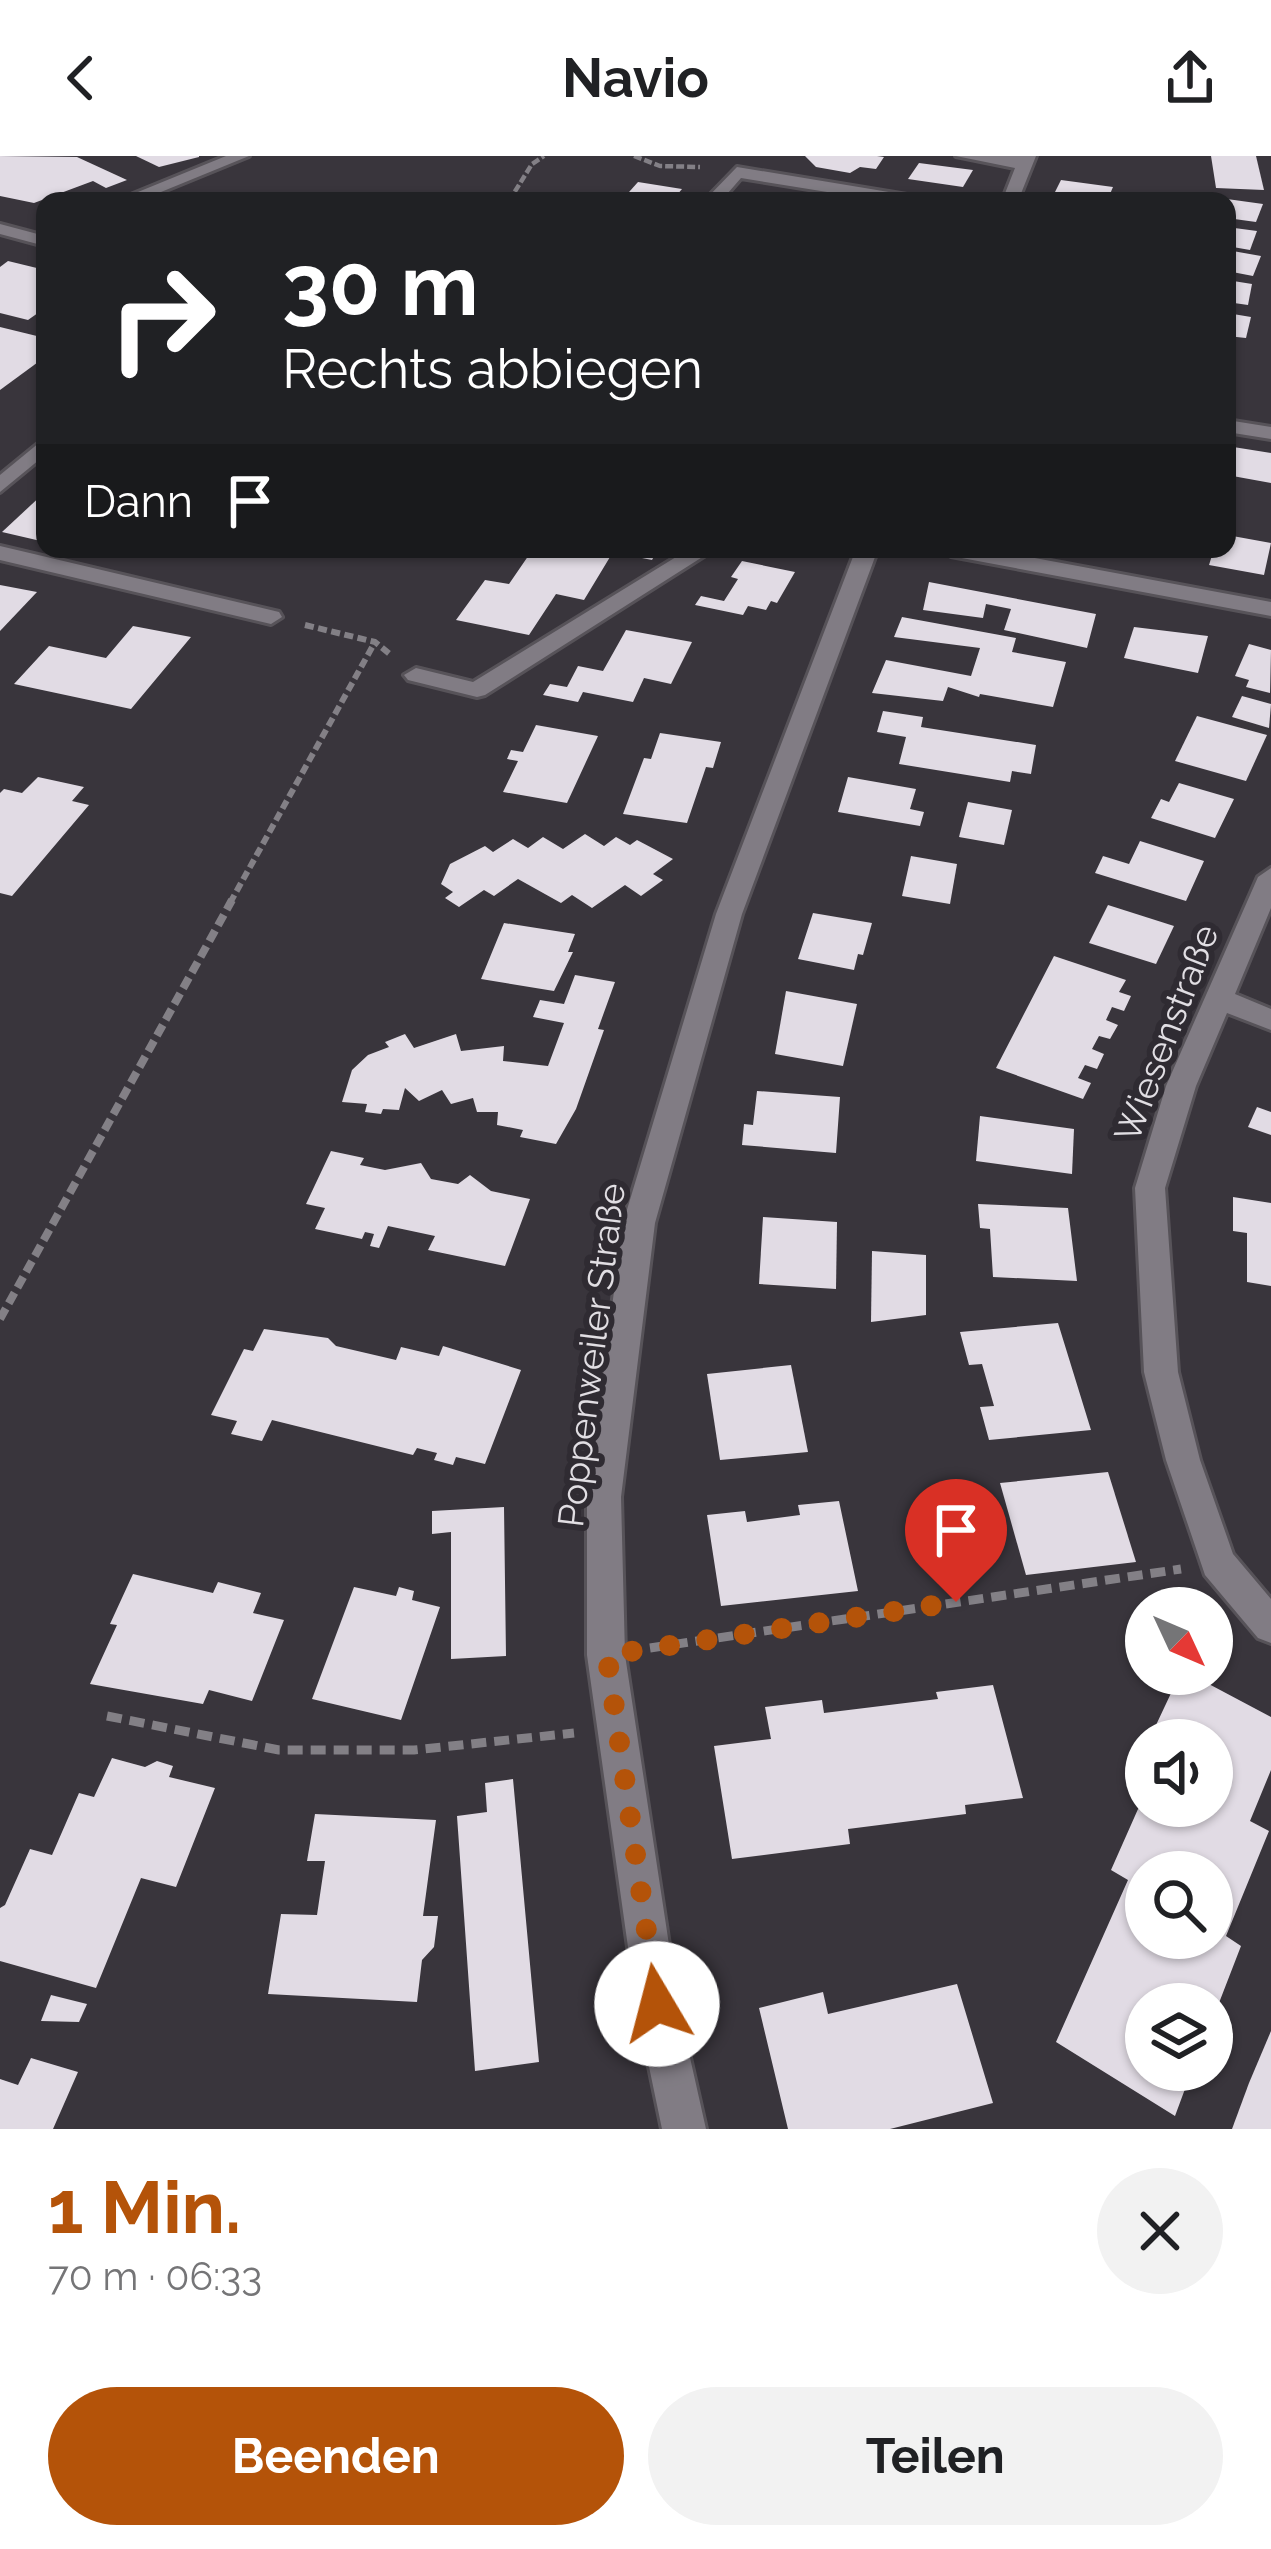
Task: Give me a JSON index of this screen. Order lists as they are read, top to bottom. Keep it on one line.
{"streets":{"street":["Wiesenstraße","Poppenweiler Straße"]},"north":"bottom right","page":{"header":"Navio","turn":["30 m","Rechts abbiegen"],"then":"Dann","heading":["1 Min.","70 m · 06:33"],"buttons":["Beenden","Teilen"]}}
